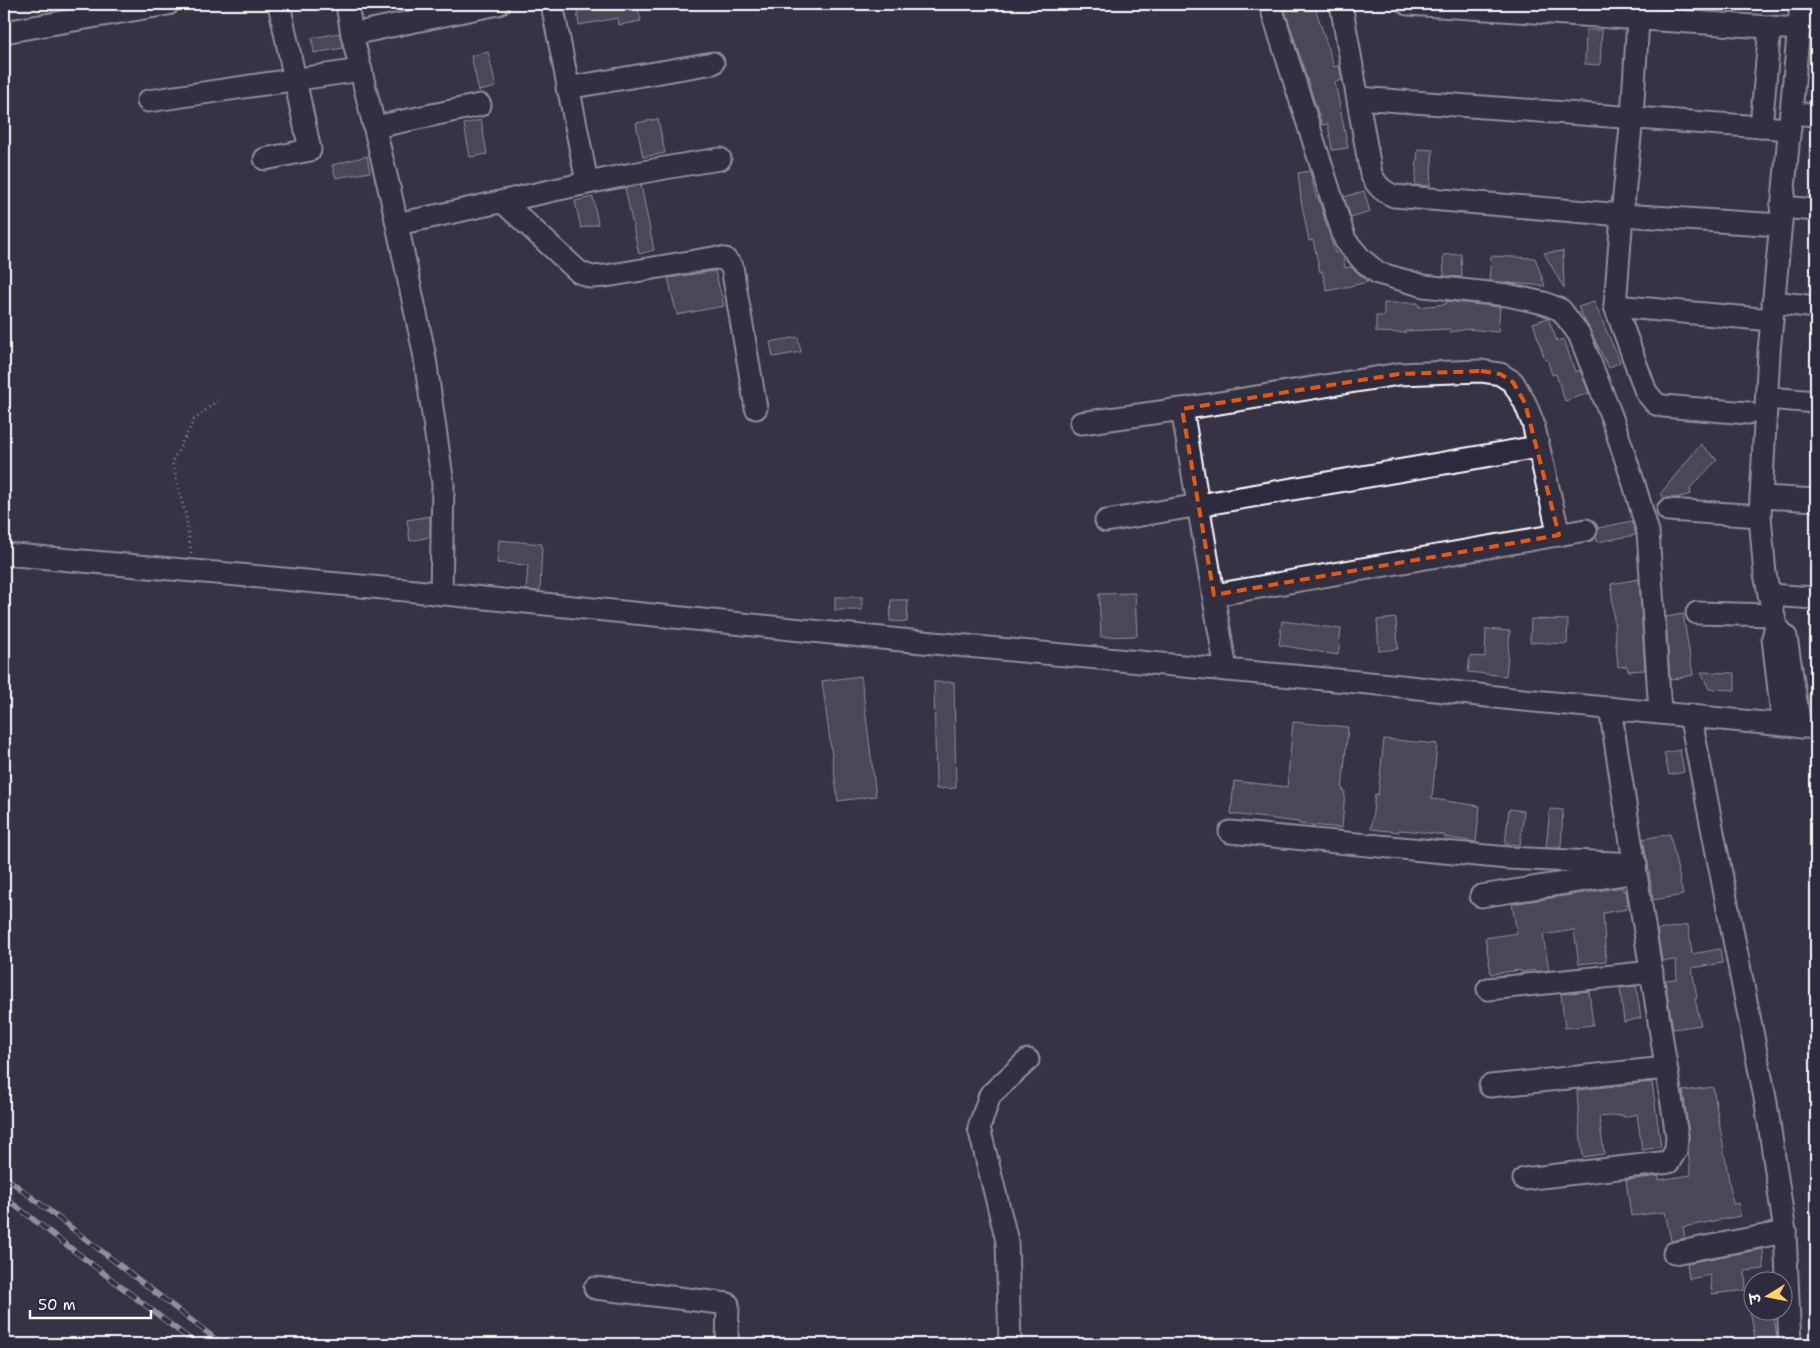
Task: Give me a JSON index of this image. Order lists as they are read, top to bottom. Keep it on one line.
{"scale_bar":"50 m","north":"left"}
